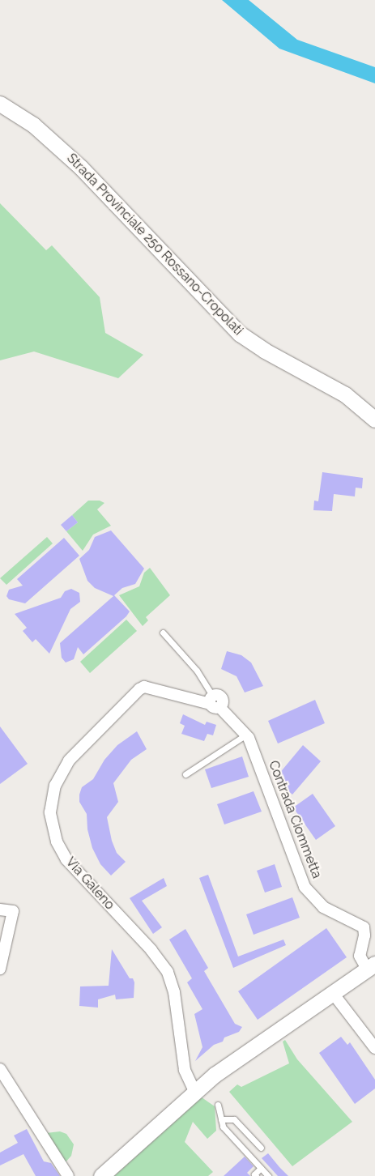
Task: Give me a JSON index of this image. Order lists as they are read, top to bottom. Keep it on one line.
{"streets":{"main road":["Strada Provinciale 250 Rossano-Cropolati"],"street":["Contrada Ciommetta","Via Galeno"]},"crossings":[["Contrada Ciommetta","Via Galeno"]]}
